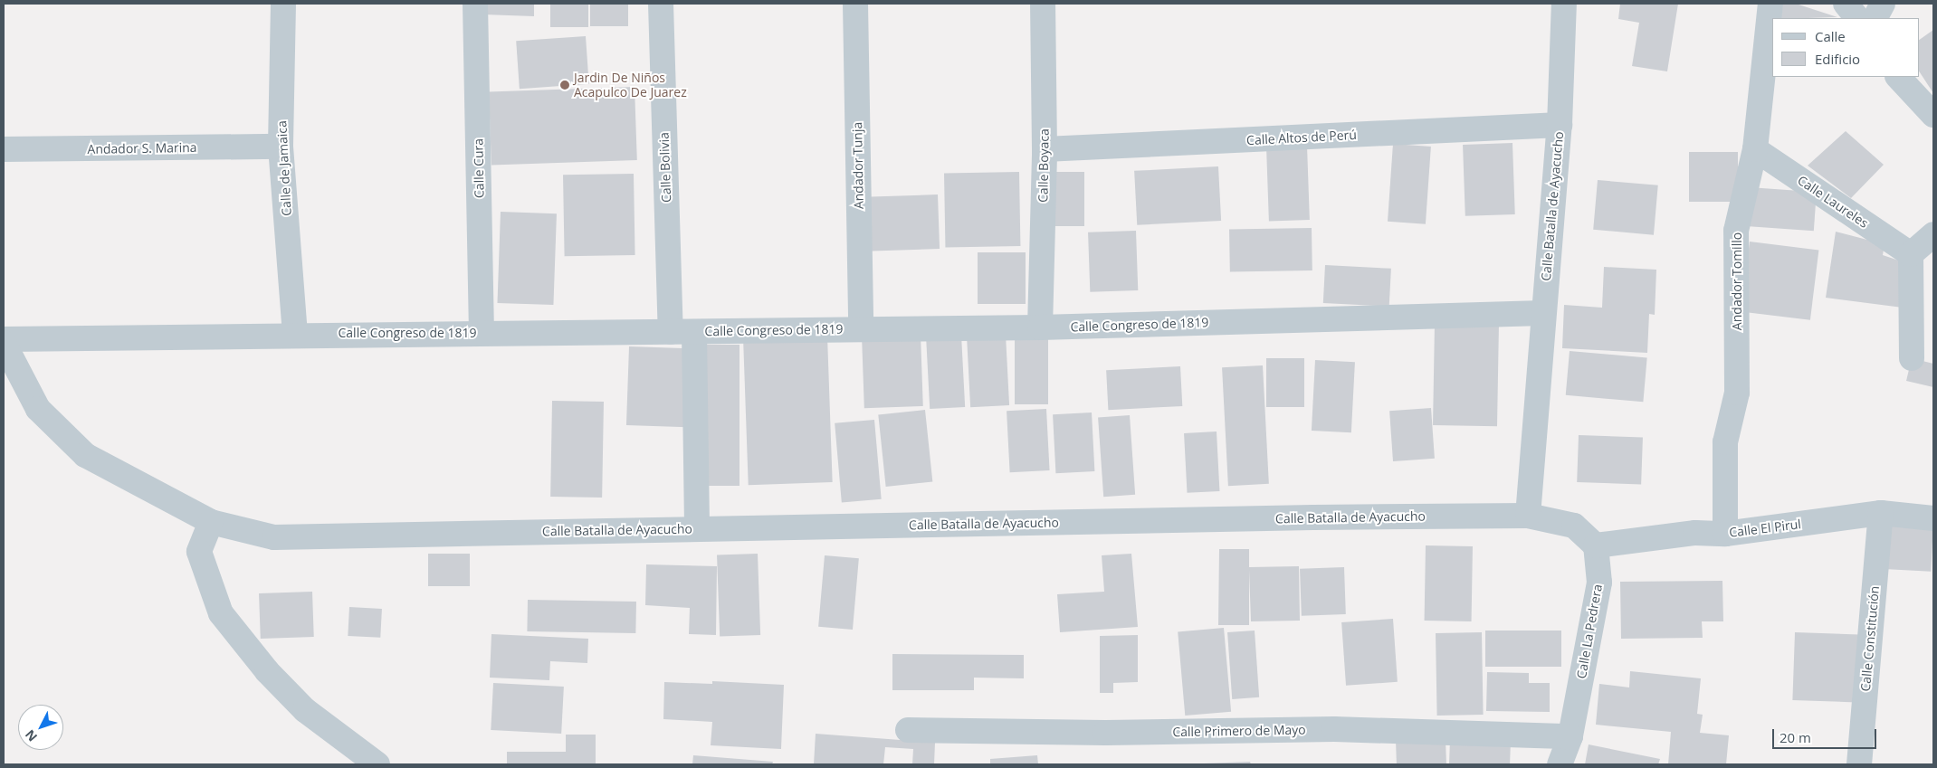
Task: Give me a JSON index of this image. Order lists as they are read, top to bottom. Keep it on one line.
{"streets":{"street":["Calle Altos de Perú","Andador S. Marina","Andador Tunja","Calle Boyaca","Calle Bolivia","Calle de Jamaica","Calle Cura","Calle Laureles","Calle Batalla de Ayacucho","Andador Tomillo","Calle Congreso de 1819","Calle El Pirul","Calle La Pedrera","Calle Constitución","Calle Primero de Mayo"]},"crossings":[["Calle Altos de Perú","Calle Boyaca"],["Calle Altos de Perú","Calle Batalla de Ayacucho"],["Andador S. Marina","Calle de Jamaica"],["Andador Tunja","Calle Congreso de 1819"],["Calle Boyaca","Calle Congreso de 1819"],["Calle Bolivia","Calle Congreso de 1819"],["Calle de Jamaica","Calle Congreso de 1819"],["Calle Cura","Calle Congreso de 1819"],["Calle Laureles","Andador Tomillo"],["Calle Batalla de Ayacucho","Calle Congreso de 1819"],["Andador Tomillo","Calle El Pirul"],["Calle El Pirul","Calle La Pedrera"],["Calle El Pirul","Calle Constitución"],["Calle La Pedrera","Calle Primero de Mayo"]],"places":["Jardin De Niños Acapulco De Juarez"],"legend":["Calle","Edificio"],"scale_bar":"20 m","north":"bottom left"}
